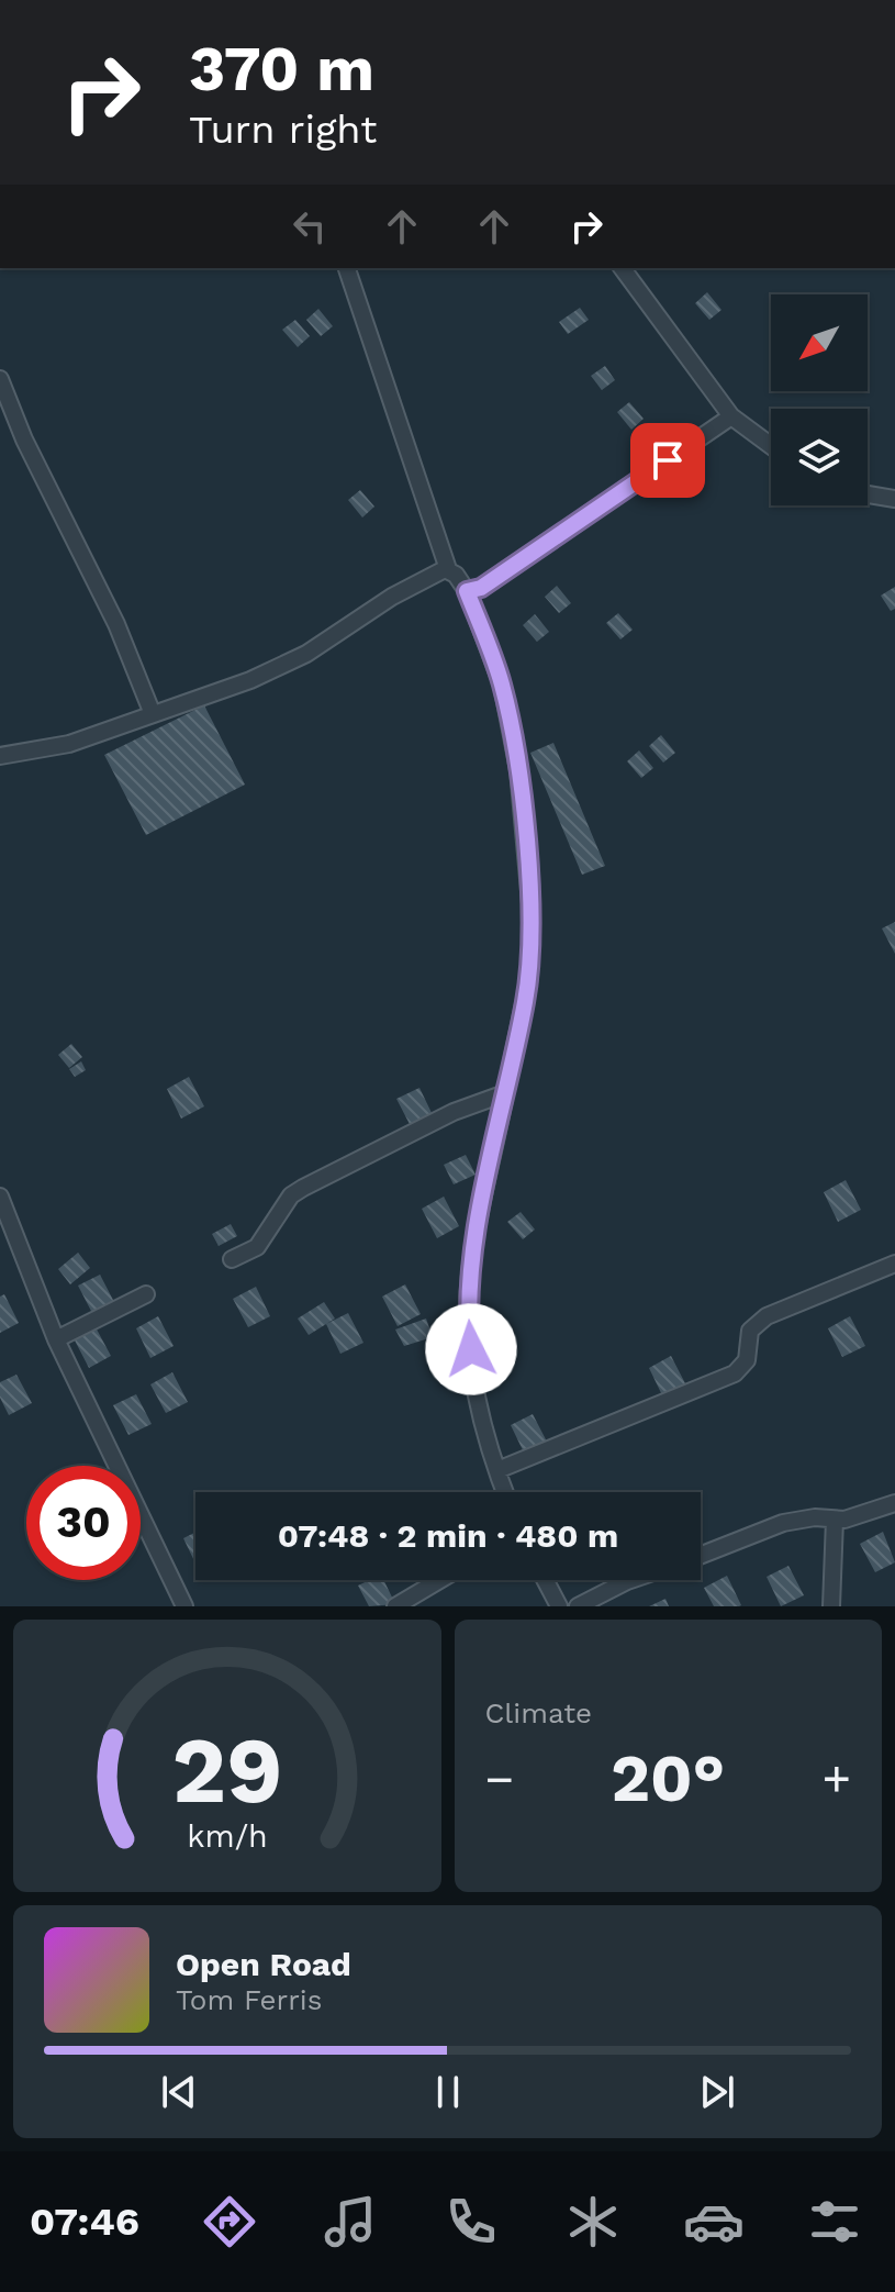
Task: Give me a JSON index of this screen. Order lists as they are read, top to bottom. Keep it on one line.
{"north":"bottom left","page":{"turn":["370 m","Turn right"],"limit":"30","trip":"07:48 · 2 min · 480 m","tile":"Climate","heat":["−","20°","+"],"song":["Open Road","Tom Ferris"],"tabs":"07:46","gauge":["29","km/h"]}}
